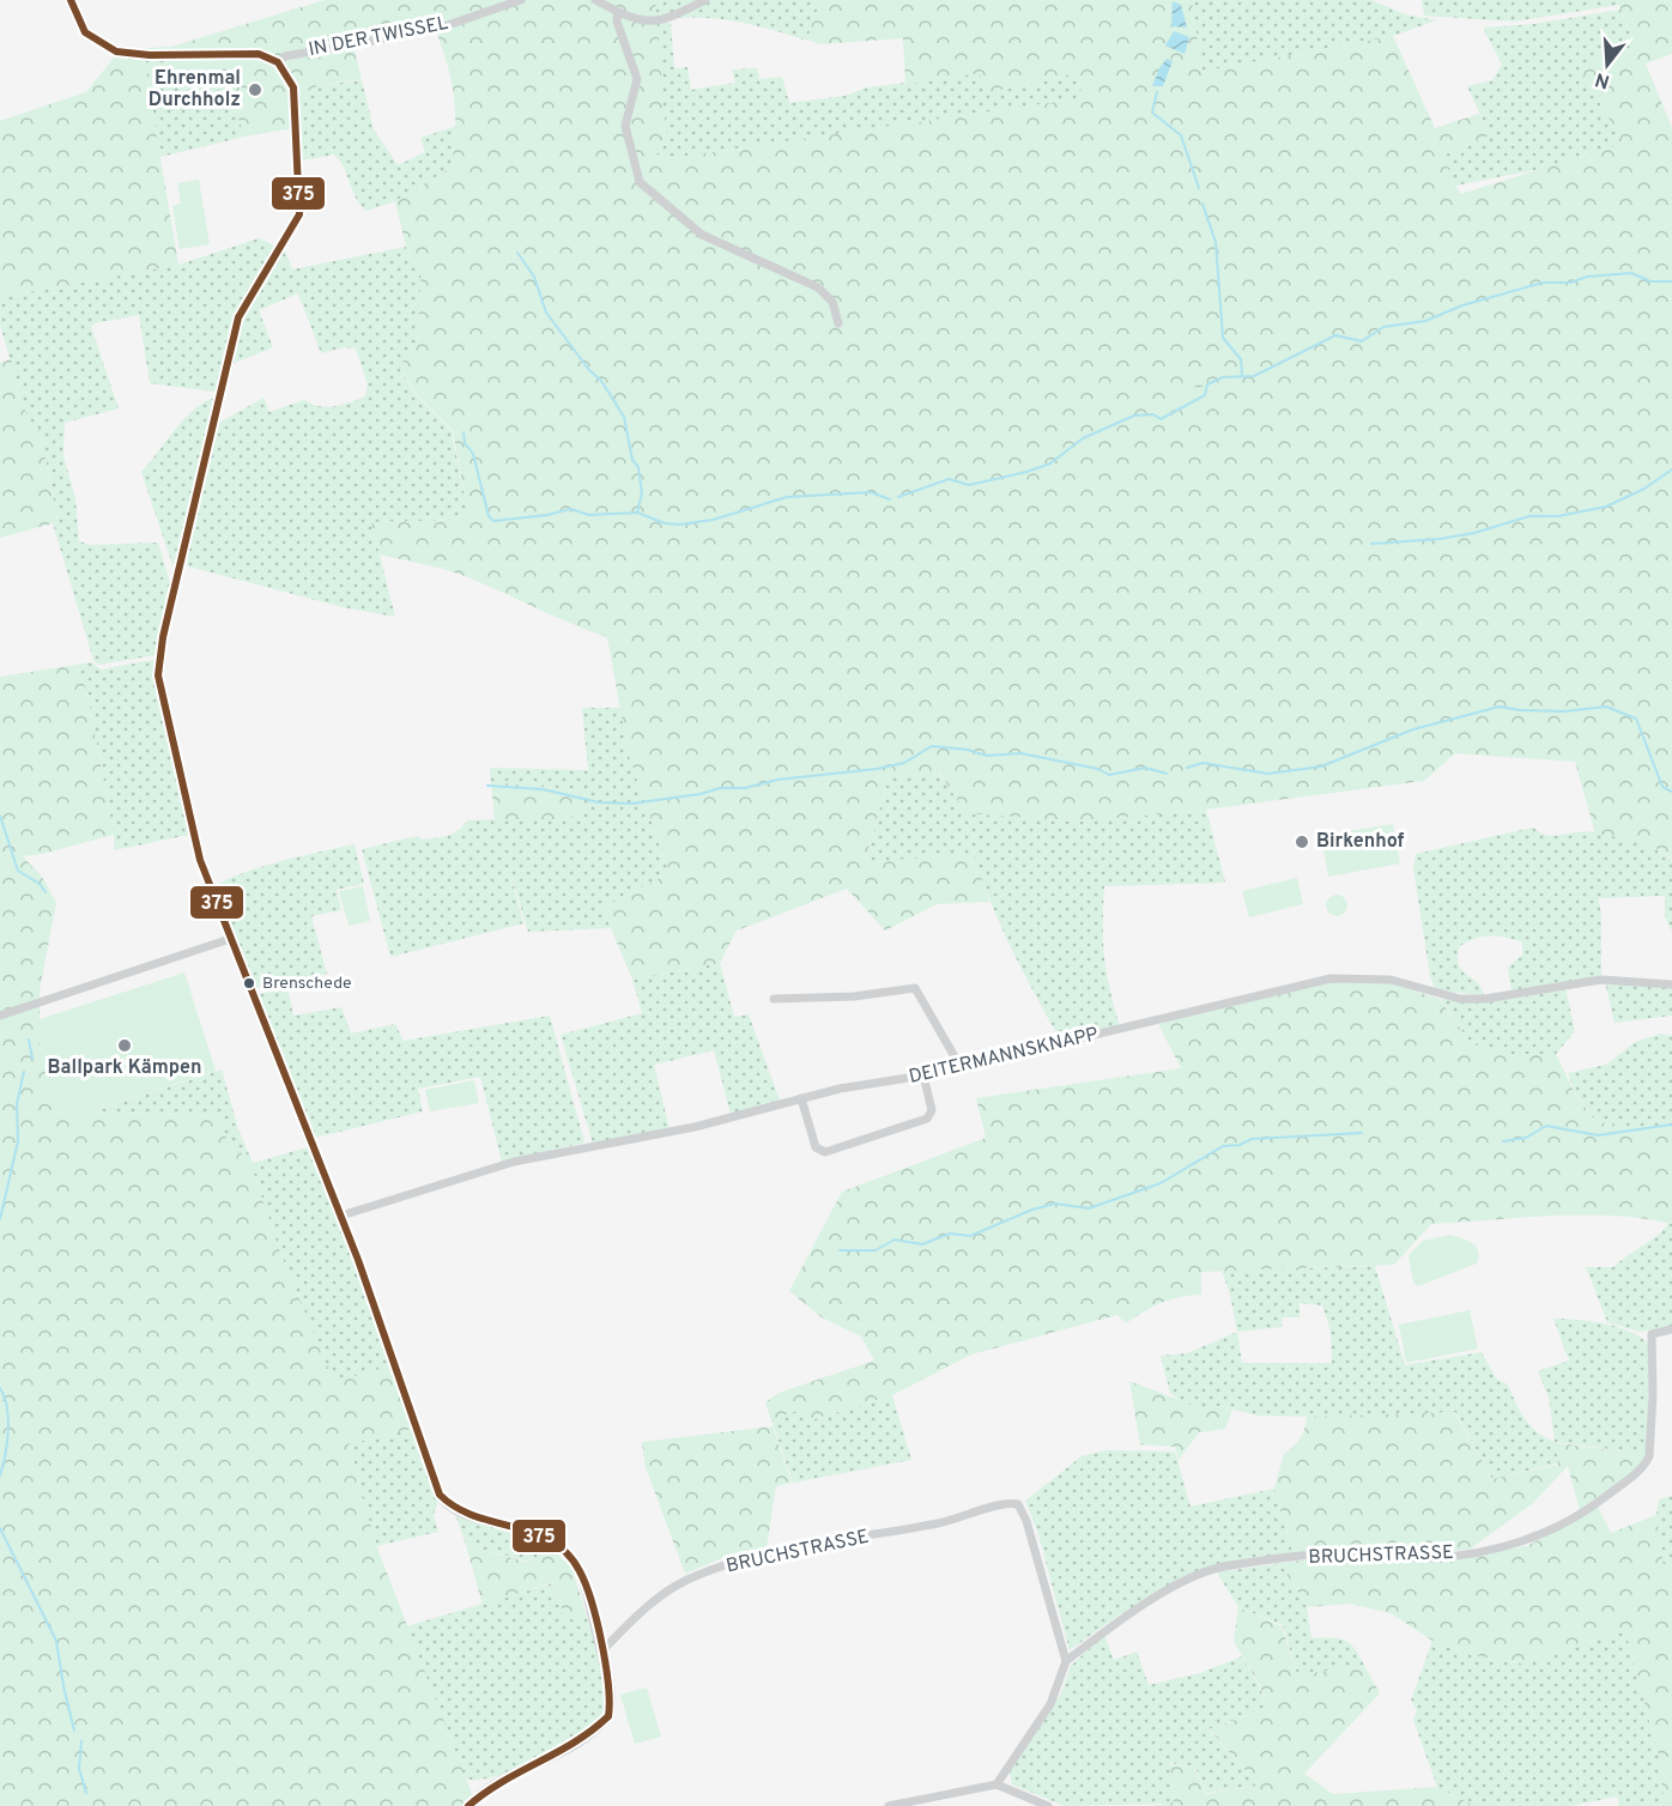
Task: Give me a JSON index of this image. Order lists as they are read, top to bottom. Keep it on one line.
{"streets":{"street":["IN DER TWISSEL","DEITERMANNSKNAPP","BRUCHSTRASSE"]},"places":["Ehrenmal Durchholz","Birkenhof","Brenschede","Ballpark Kämpen"],"lines":["transit line 375"],"north":"bottom"}
